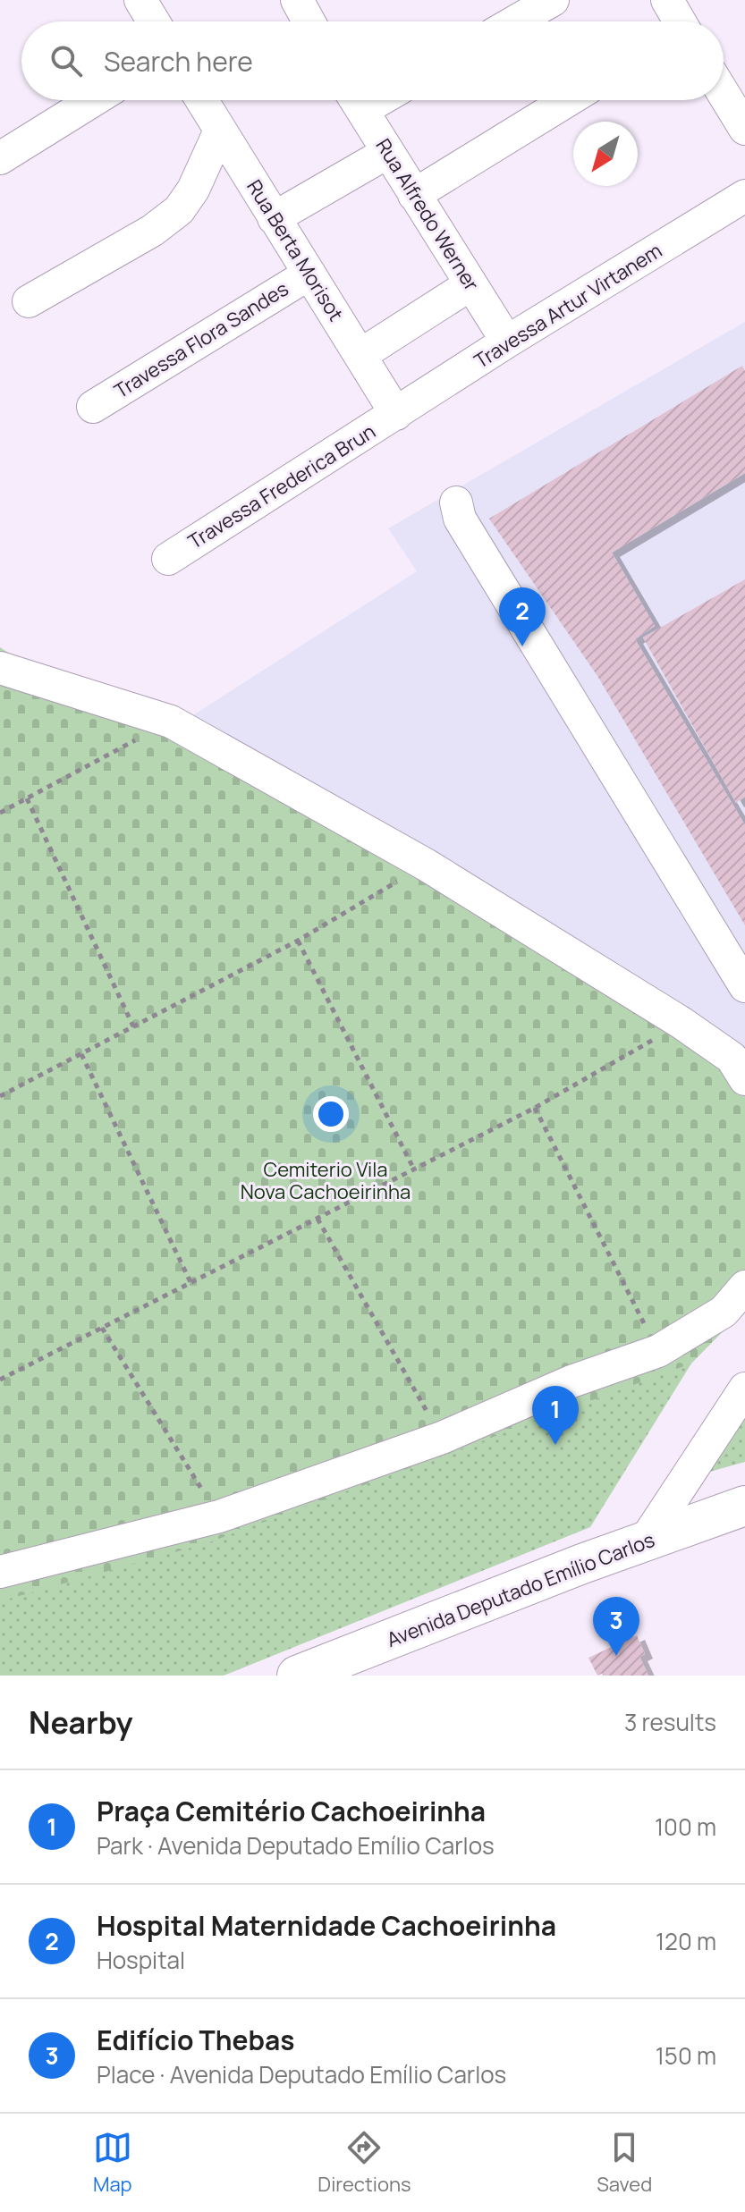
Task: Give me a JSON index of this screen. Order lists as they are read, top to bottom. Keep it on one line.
{"streets":{"main road":["Avenida Deputado Emílio Carlos"],"street":["Rua Alfredo Werner","Rua Berta Morisot","Travessa Artur Virtanem","Travessa Flora Sandes","Travessa Frederica Brun"]},"crossings":[["Rua Alfredo Werner","Travessa Artur Virtanem"],["Rua Berta Morisot","Travessa Artur Virtanem"],["Rua Berta Morisot","Travessa Flora Sandes"],["Rua Berta Morisot","Travessa Frederica Brun"],["Travessa Artur Virtanem","Travessa Frederica Brun"]],"parks":["Cemiterio Vila Nova Cachoeirinha"],"north":"bottom left","page":{"search":"Search here","pins":["2","1","3"],"heading":["Nearby","3 results"],"list":[{"mark":"1","name":"Praça Cemitério Cachoeirinha","note":"Park · Avenida Deputado Emílio Carlos","value":"100 m"},{"mark":"2","name":"Hospital Maternidade Cachoeirinha","note":"Hospital","value":"120 m"},{"mark":"3","name":"Edifício Thebas","note":"Place · Avenida Deputado Emílio Carlos","value":"150 m"}],"nav":["Map","Directions","Saved"]}}
